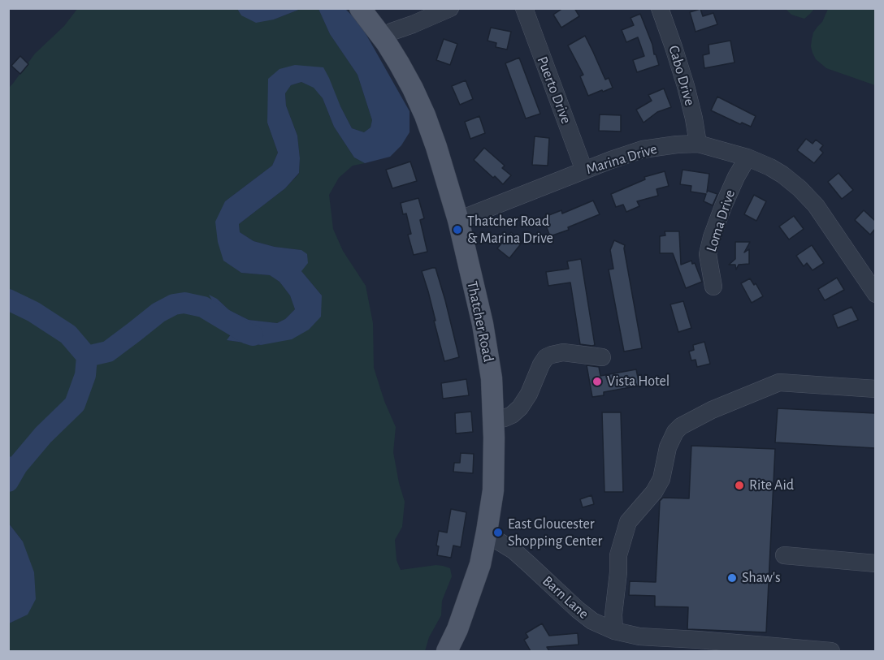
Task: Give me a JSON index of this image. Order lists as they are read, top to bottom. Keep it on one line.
{"streets":{"main road":["Thatcher Road"],"street":["Cabo Drive","Puerto Drive","Marina Drive","Loma Drive","Barn Lane"]},"crossings":[["Cabo Drive","Marina Drive"],["Puerto Drive","Marina Drive"],["Marina Drive","Loma Drive"],["Marina Drive","Thatcher Road"],["Thatcher Road","Barn Lane"]],"places":["Thatcher Road & Marina Drive","Vista Hotel","Rite Aid","East Gloucester Shopping Center","Shaw's"]}
